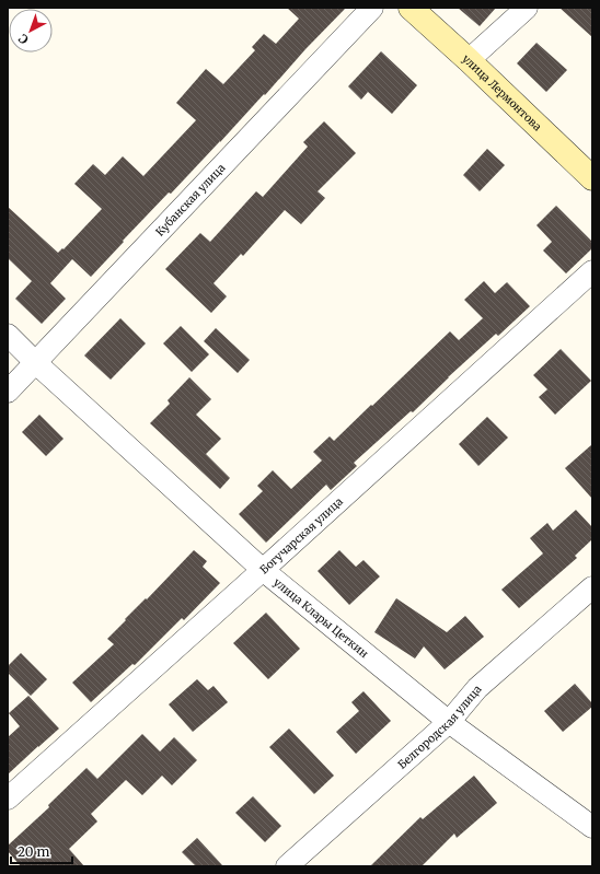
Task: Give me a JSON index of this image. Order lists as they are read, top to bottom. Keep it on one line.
{"streets":{"street":["улица Лермонтова","Кубанская улица","Богучарская улица","улица Клары Цеткин","Белгородская улица"]},"crossings":[["Кубанская улица","улица Клары Цеткин"],["Богучарская улица","улица Клары Цеткин"],["улица Клары Цеткин","Белгородская улица"]],"scale_bar":"20 m","north":"bottom left"}
